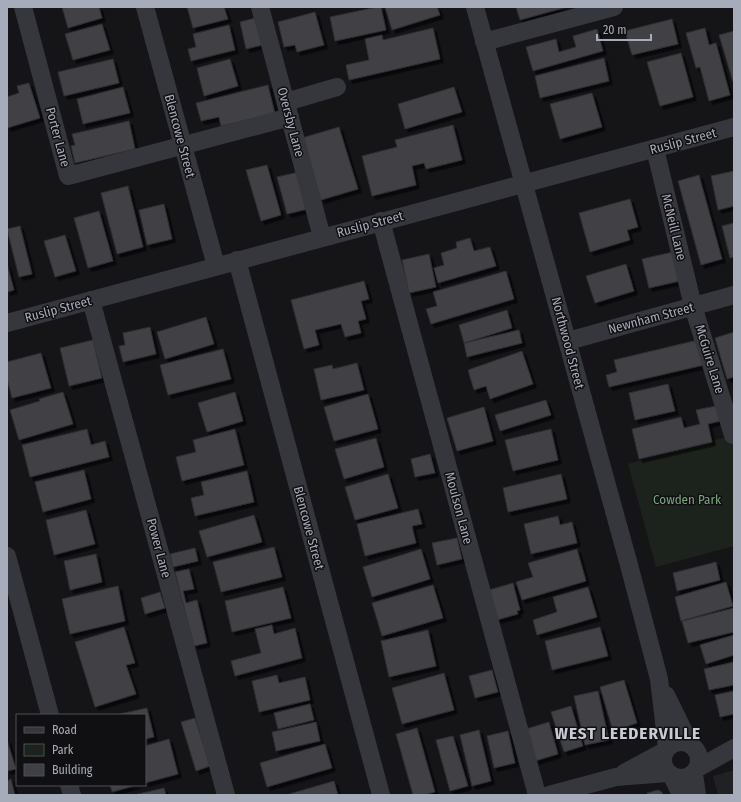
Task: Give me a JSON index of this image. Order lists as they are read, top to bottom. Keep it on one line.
{"streets":{"street":["Oversby Lane","Blencowe Street","Porter Lane","Ruslip Street","McNeill Lane","Newnham Street","Northwood Street","McGuire Lane","Moulson Lane","Power Lane"]},"crossings":[["Oversby Lane","Ruslip Street"],["Blencowe Street","Porter Lane"],["Blencowe Street","Ruslip Street"],["Ruslip Street","McNeill Lane"],["Ruslip Street","Northwood Street"],["Ruslip Street","Moulson Lane"],["Ruslip Street","Power Lane"],["McNeill Lane","Newnham Street"],["McNeill Lane","McGuire Lane"],["Newnham Street","Northwood Street"],["Newnham Street","McGuire Lane"]],"districts":["WEST LEEDERVILLE"],"parks":["Cowden Park"],"legend":["Road","Park","Building"],"scale_bar":"20 m"}
